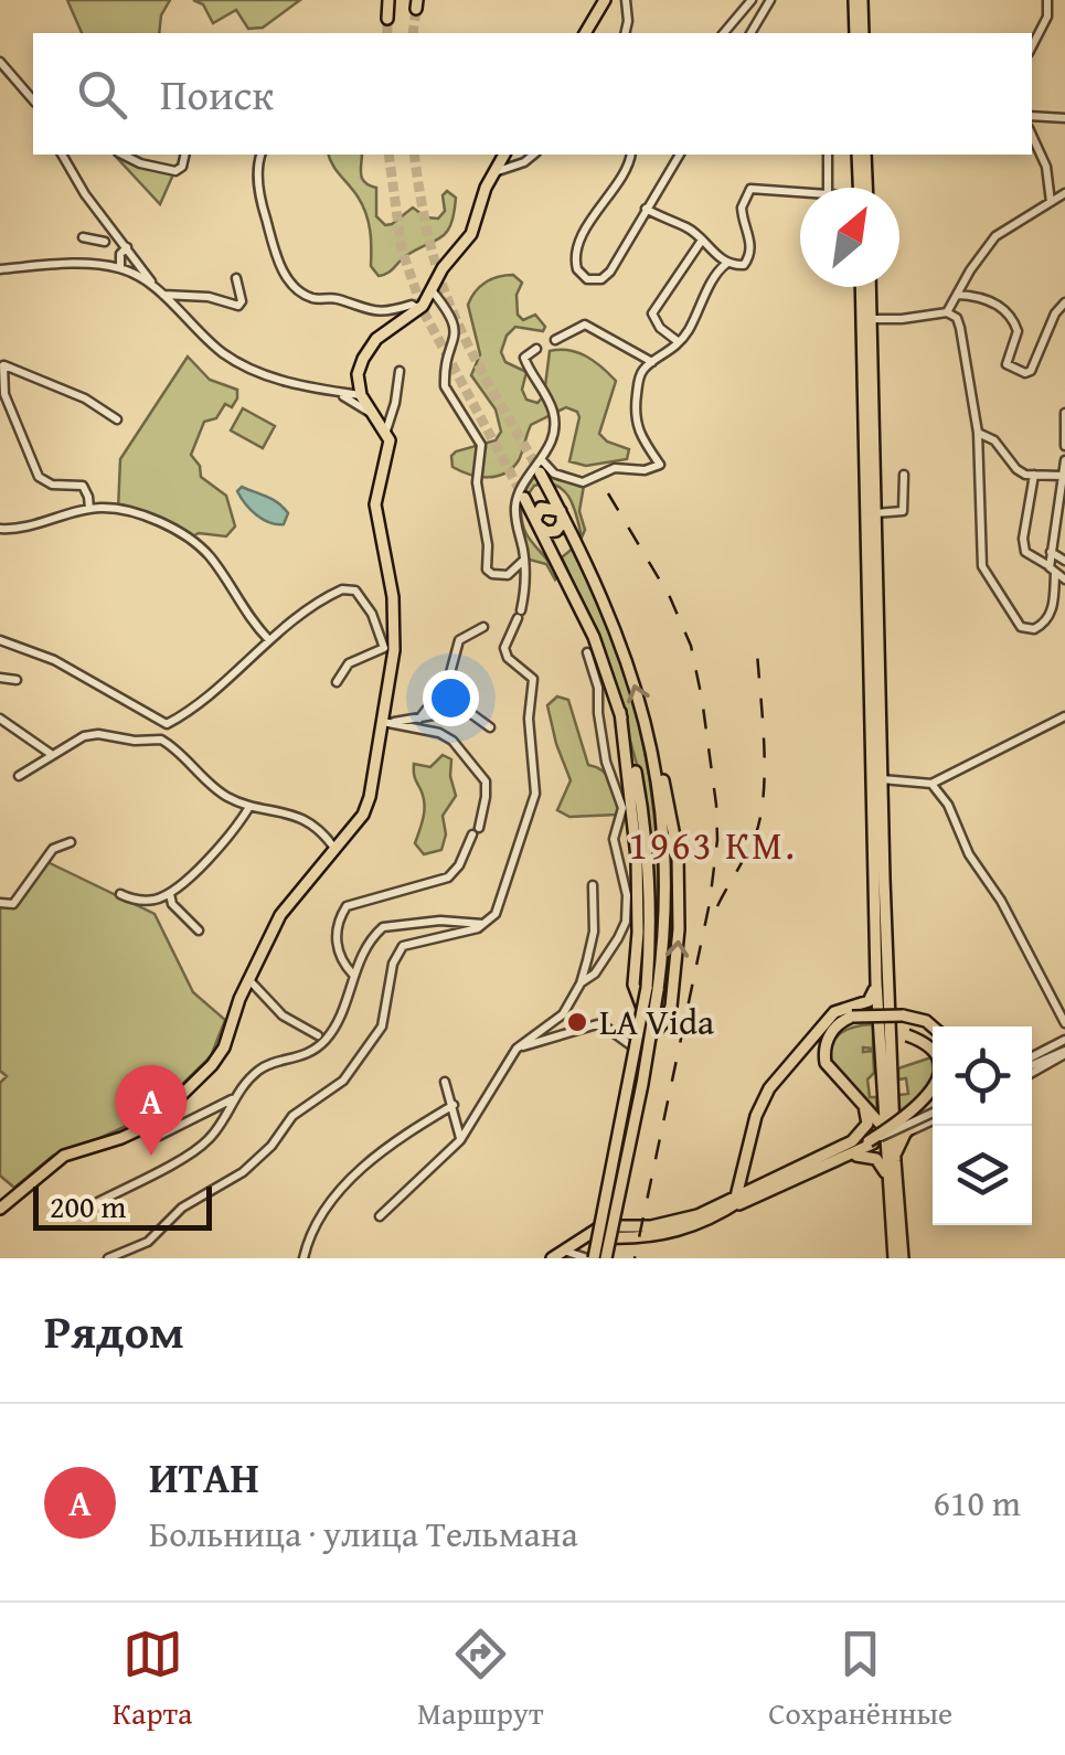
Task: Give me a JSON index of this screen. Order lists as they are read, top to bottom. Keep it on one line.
{"districts":["1963 КМ."],"places":["LA Vida"],"scale_bar":"200 m","north":"top right","page":{"search":"Поиск","pins":"A","scale":"200 m","heading":"Рядом","list":[{"mark":"A","name":"ИТАН","note":"Больница · улица Тельмана","value":"610 m"}],"nav":["Карта","Маршрут","Сохранённые"]}}
